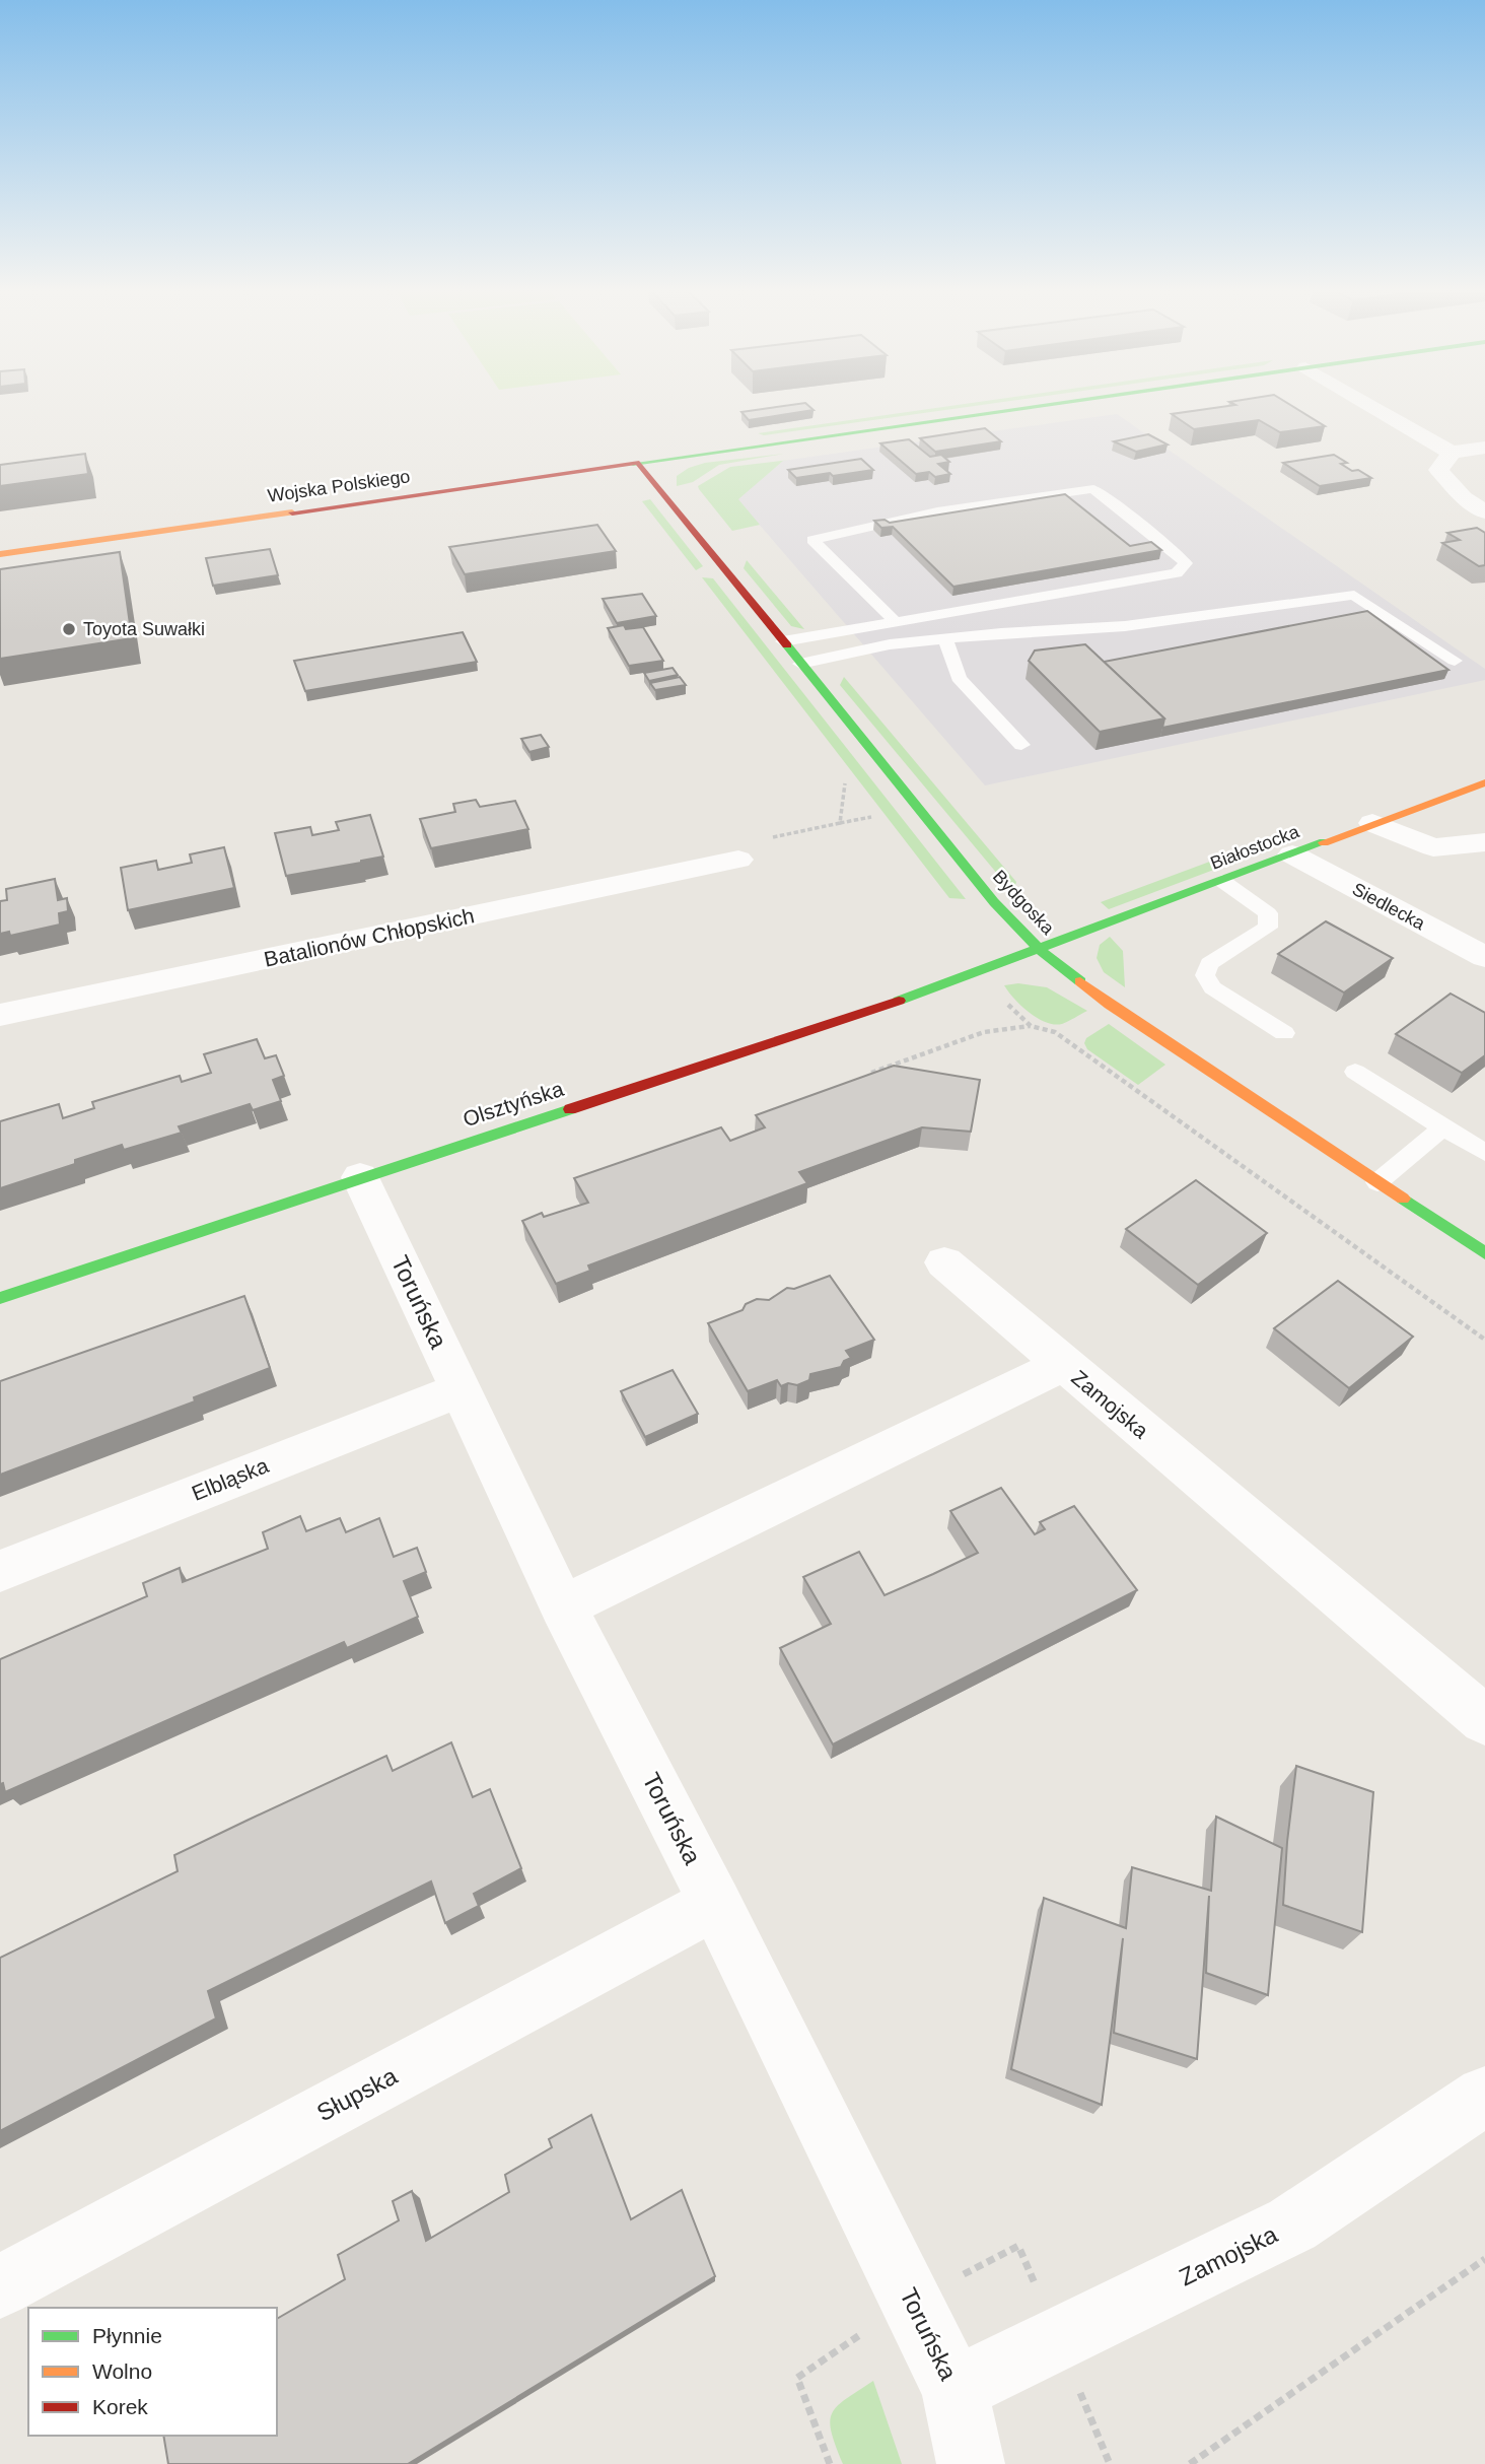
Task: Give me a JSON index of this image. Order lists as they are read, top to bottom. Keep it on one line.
{"streets":{"street":["Wojska Polskiego","Białostocka","Bydgoska","Siedlecka","Batalionów Chłopskich","Olsztyńska","Toruńska","Zamojska","Elbląska","Słupska"]},"crossings":[["Wojska Polskiego","Bydgoska"],["Białostocka","Bydgoska"],["Białostocka","Siedlecka"],["Białostocka","Olsztyńska"],["Bydgoska","Olsztyńska"],["Olsztyńska","Toruńska"],["Toruńska","Zamojska"],["Toruńska","Elbląska"],["Toruńska","Słupska"]],"places":["Toyota Suwałki"],"legend":["Płynnie","Wolno","Korek"]}
